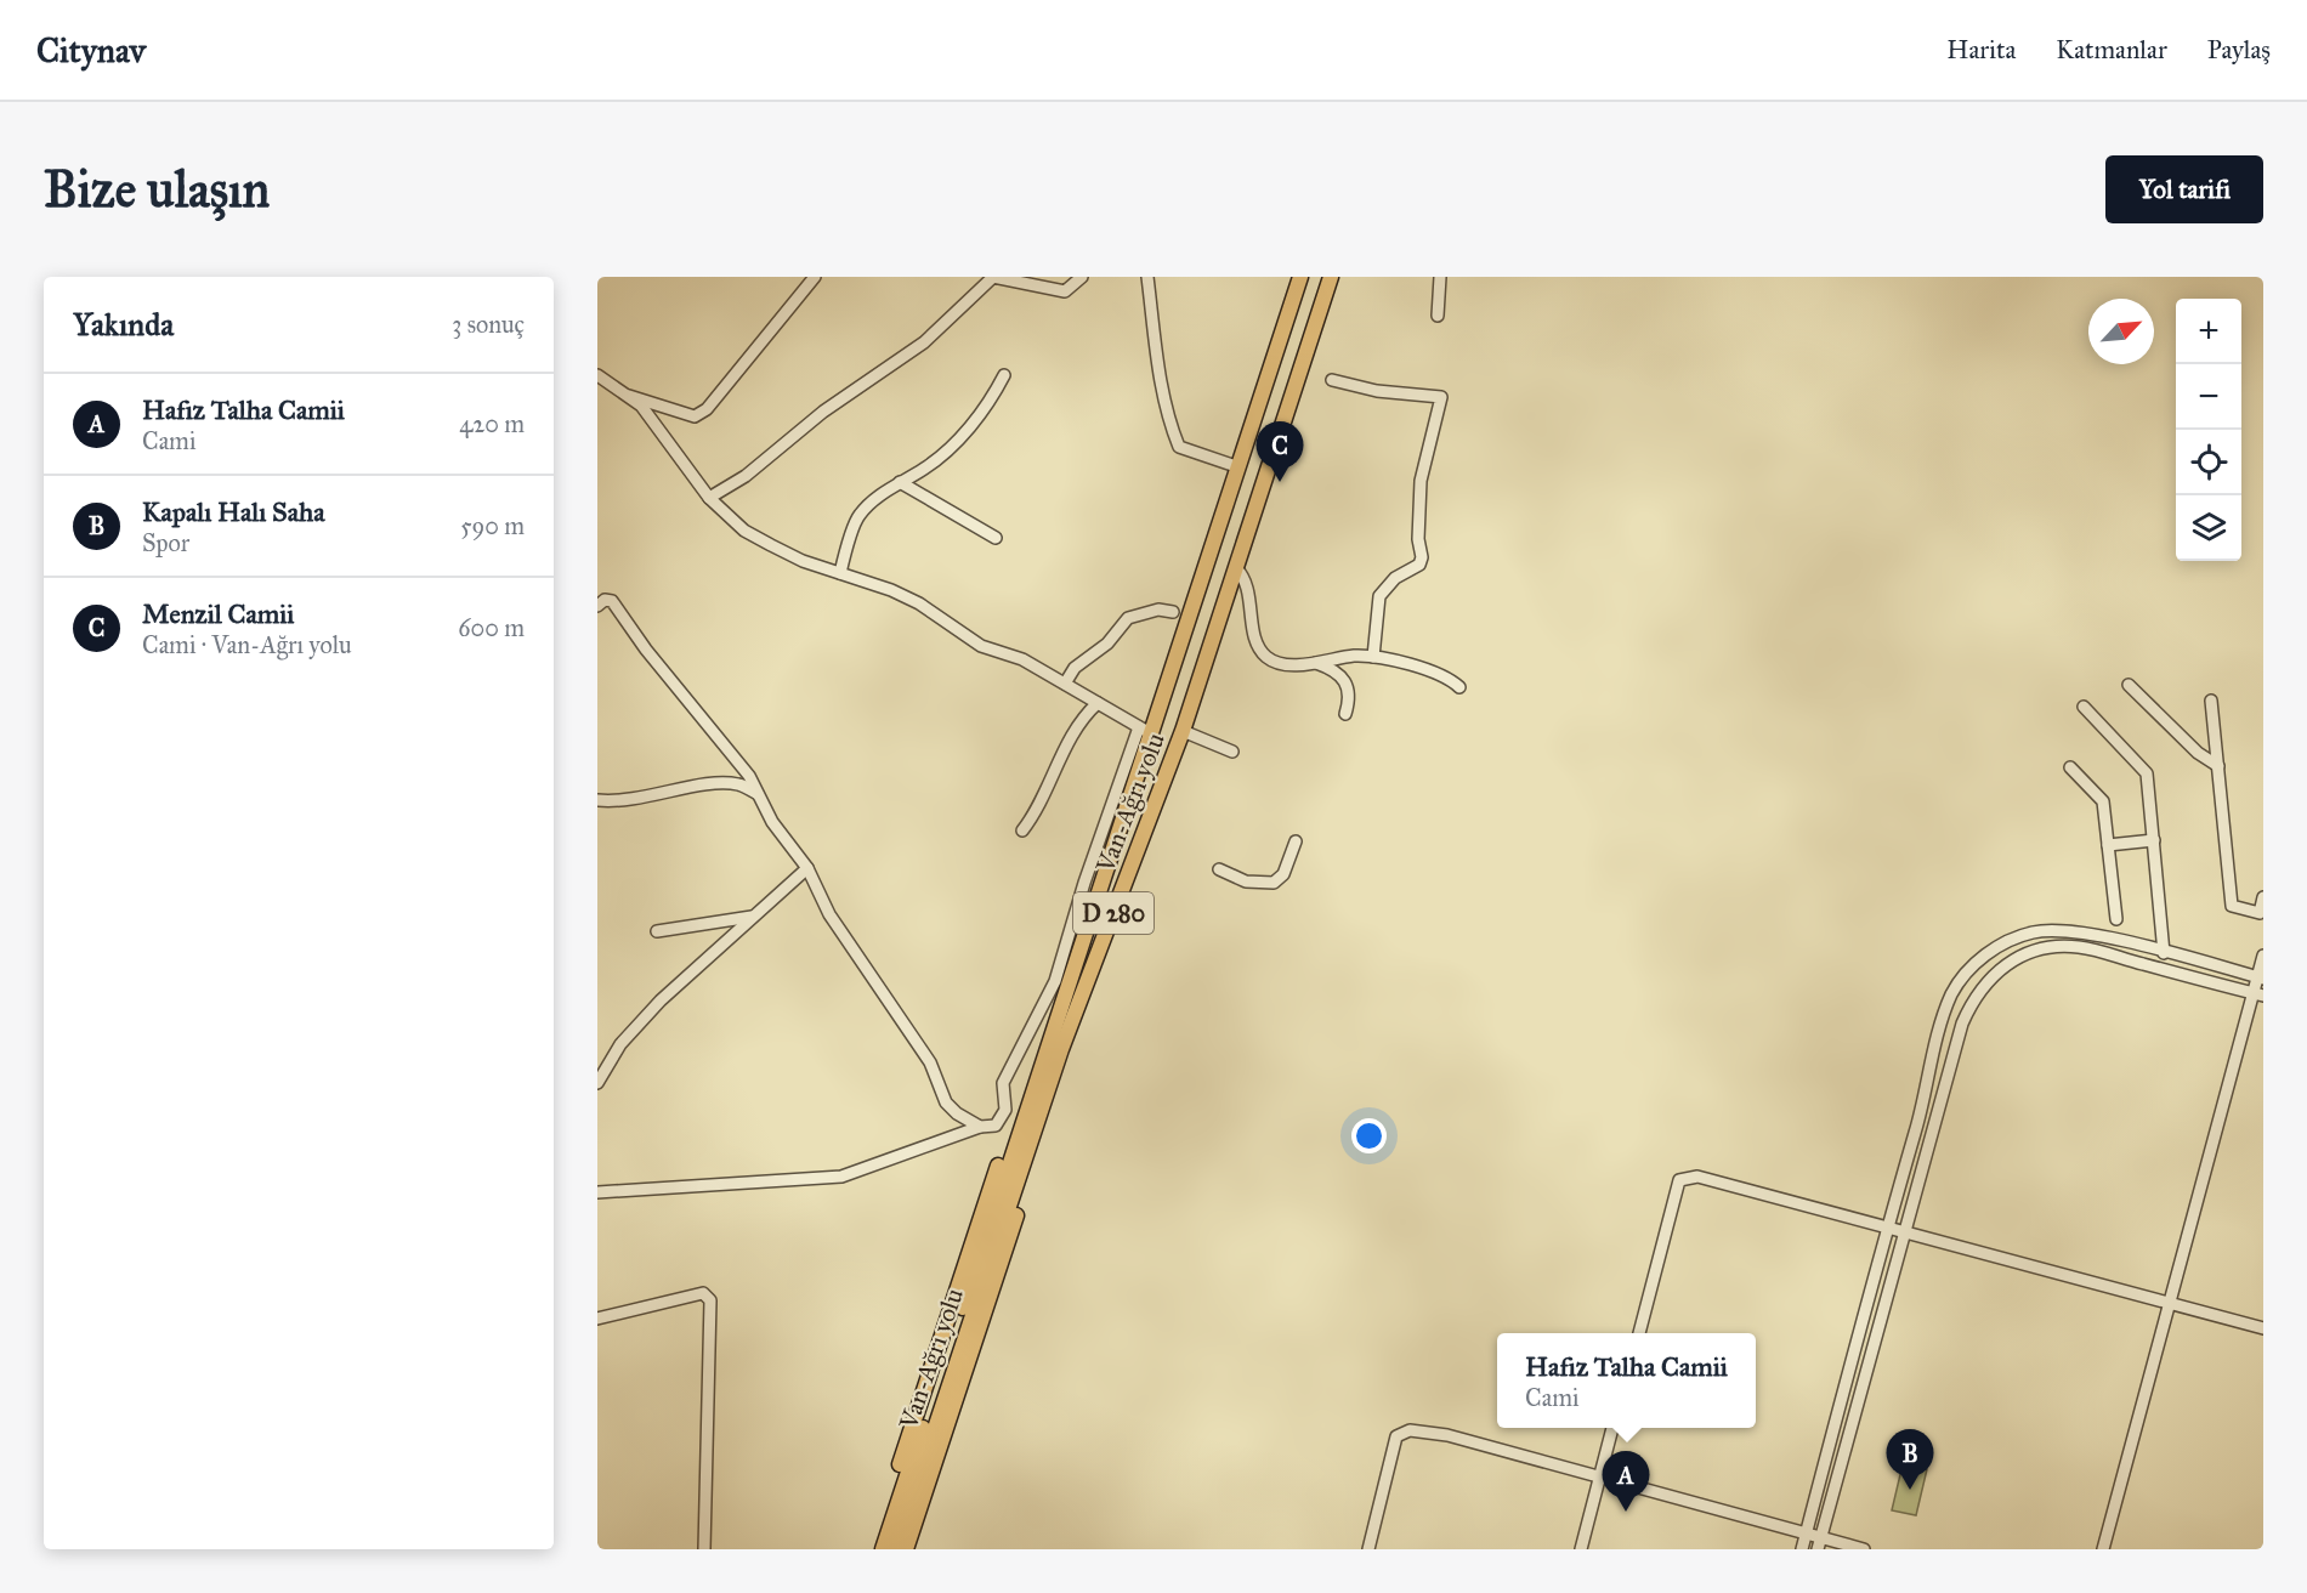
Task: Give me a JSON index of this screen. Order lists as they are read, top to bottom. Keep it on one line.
{"streets":{"highway":["Van-Ağrı yolu","D 280"]},"crossings":[["Van-Ağrı yolu","D 280"]],"north":"top right","page":{"header":"Citynav","nav":["Harita","Katmanlar","Paylaş"],"buttons":"Yol tarifi","title":"Bize ulaşın","heading":["Yakında","3 sonuç"],"map_buttons":["+","−"],"list":[{"mark":"A","name":"Hafız Talha Camii","note":"Cami","value":"420 m"},{"mark":"B","name":"Kapalı Halı Saha","note":"Spor","value":"590 m"},{"mark":"C","name":"Menzil Camii","note":"Cami · Van-Ağrı yolu","value":"600 m"}],"pins":["C","B","A"],"popup":["Hafız Talha Camii","Cami"]}}
